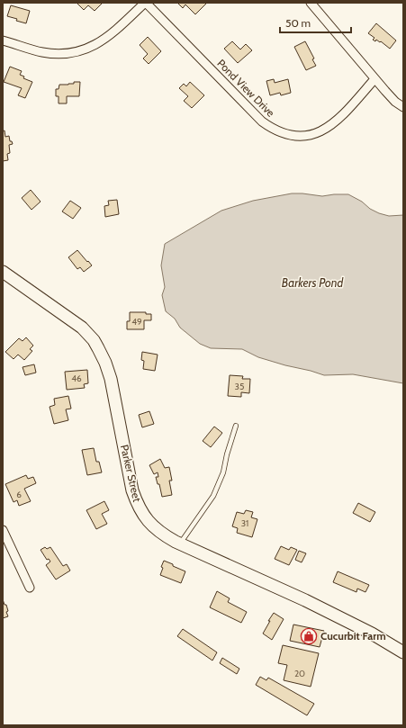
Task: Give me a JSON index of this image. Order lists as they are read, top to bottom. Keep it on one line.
{"streets":{"street":["Pond View Drive","Parker Street"]},"water":["Barkers Pond"],"places":{"shop":["Cucurbit Farm"]},"house_numbers":["49","46","35","6","31","20"],"scale_bar":"50 m"}
